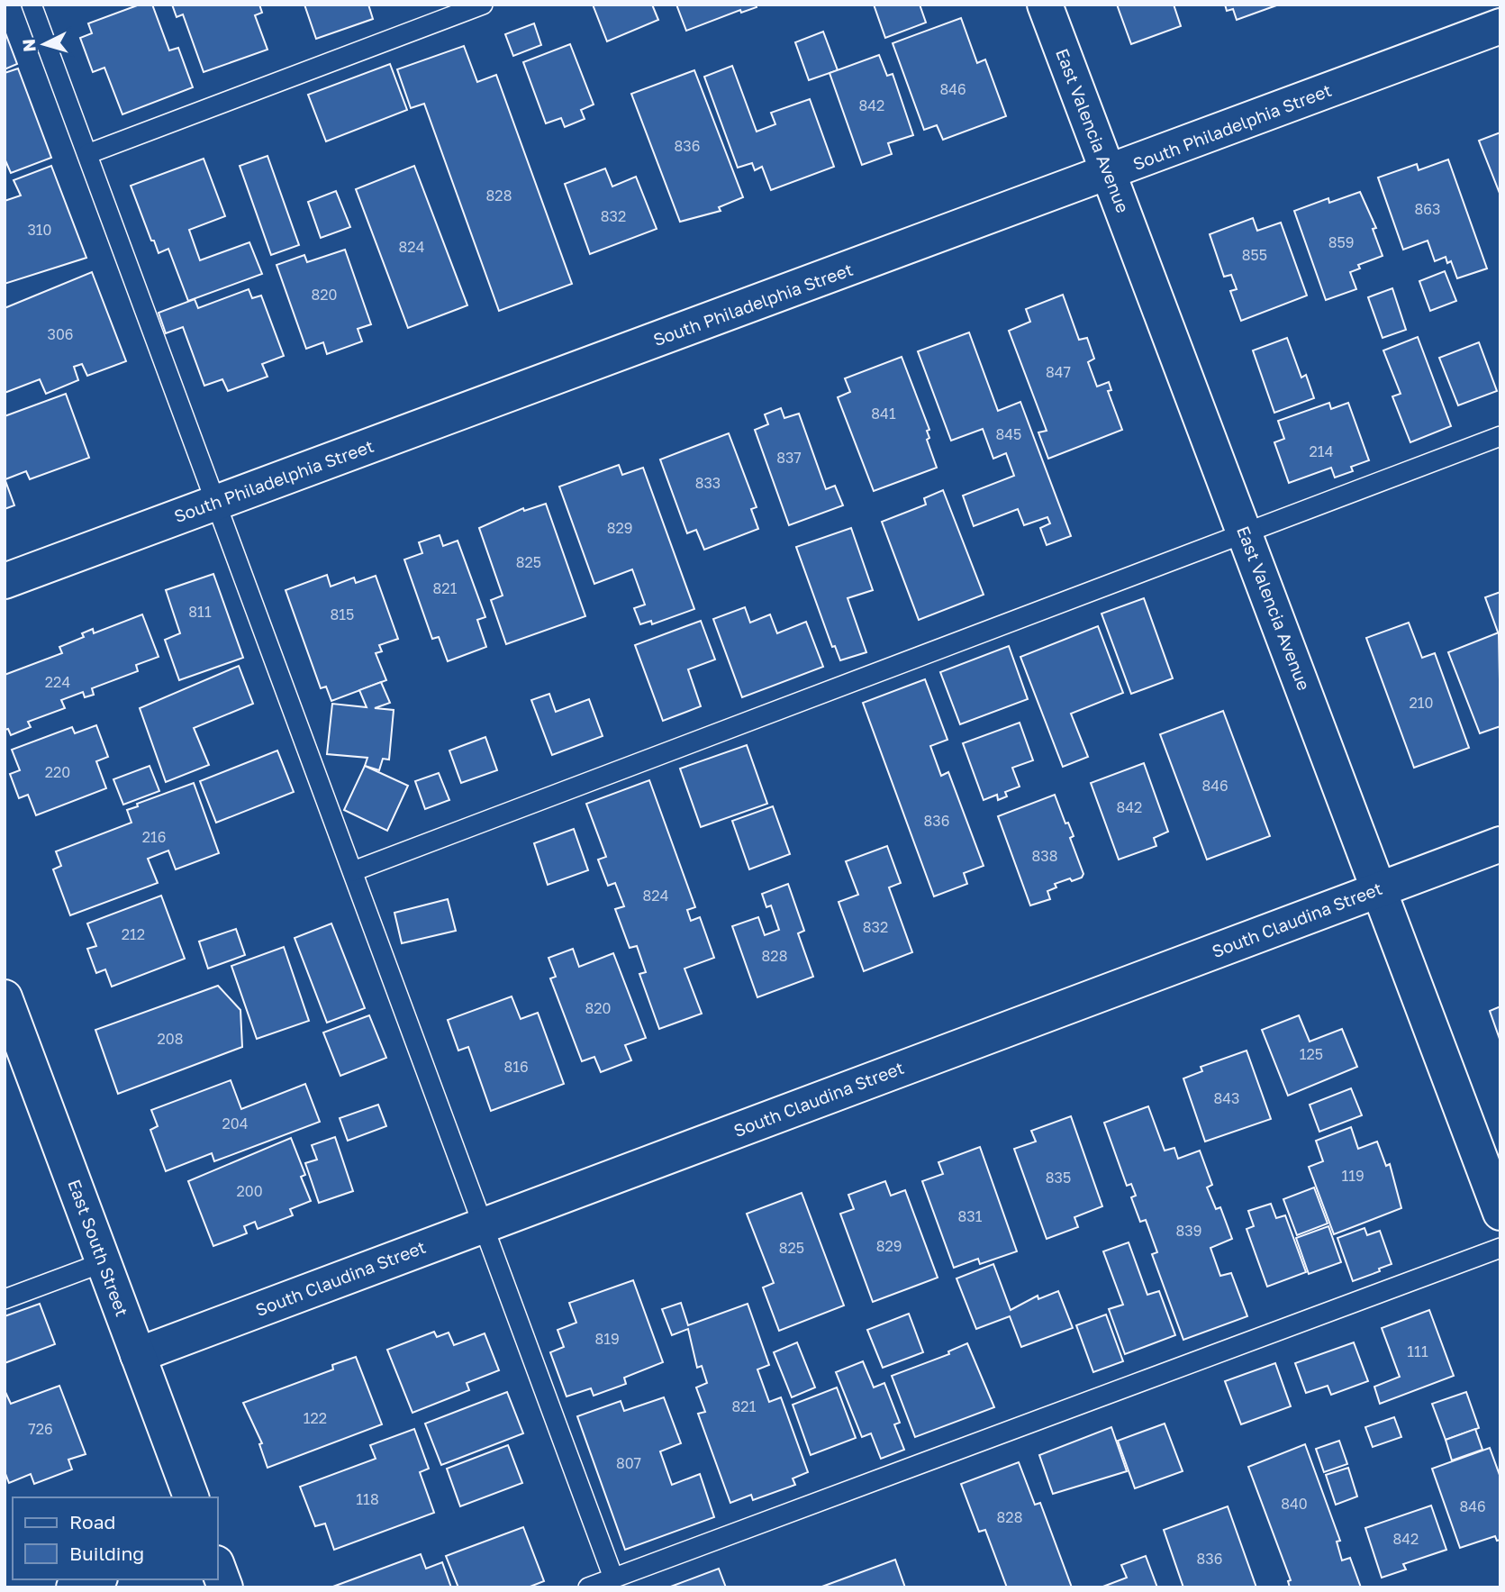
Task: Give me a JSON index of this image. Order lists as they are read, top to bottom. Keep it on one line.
{"streets":{"street":["South Philadelphia Street","East Valencia Avenue","South Claudina Street","East South Street"]},"crossings":[["South Philadelphia Street","East Valencia Avenue"],["East Valencia Avenue","South Claudina Street"],["South Claudina Street","East South Street"]],"house_numbers":["846","842","836","828","863","832","310","859","824","855","820","306","847","841","845","214","837","833","829","825","821","811","815","224","210","220","846","842","836","216","838","824","832","212","828","820","208","125","816","843","204","119","835","200","831","839","829","825","819","111","821","122","726","807","118","840","846","828","842","836"],"legend":["Road","Building"],"north":"left"}
